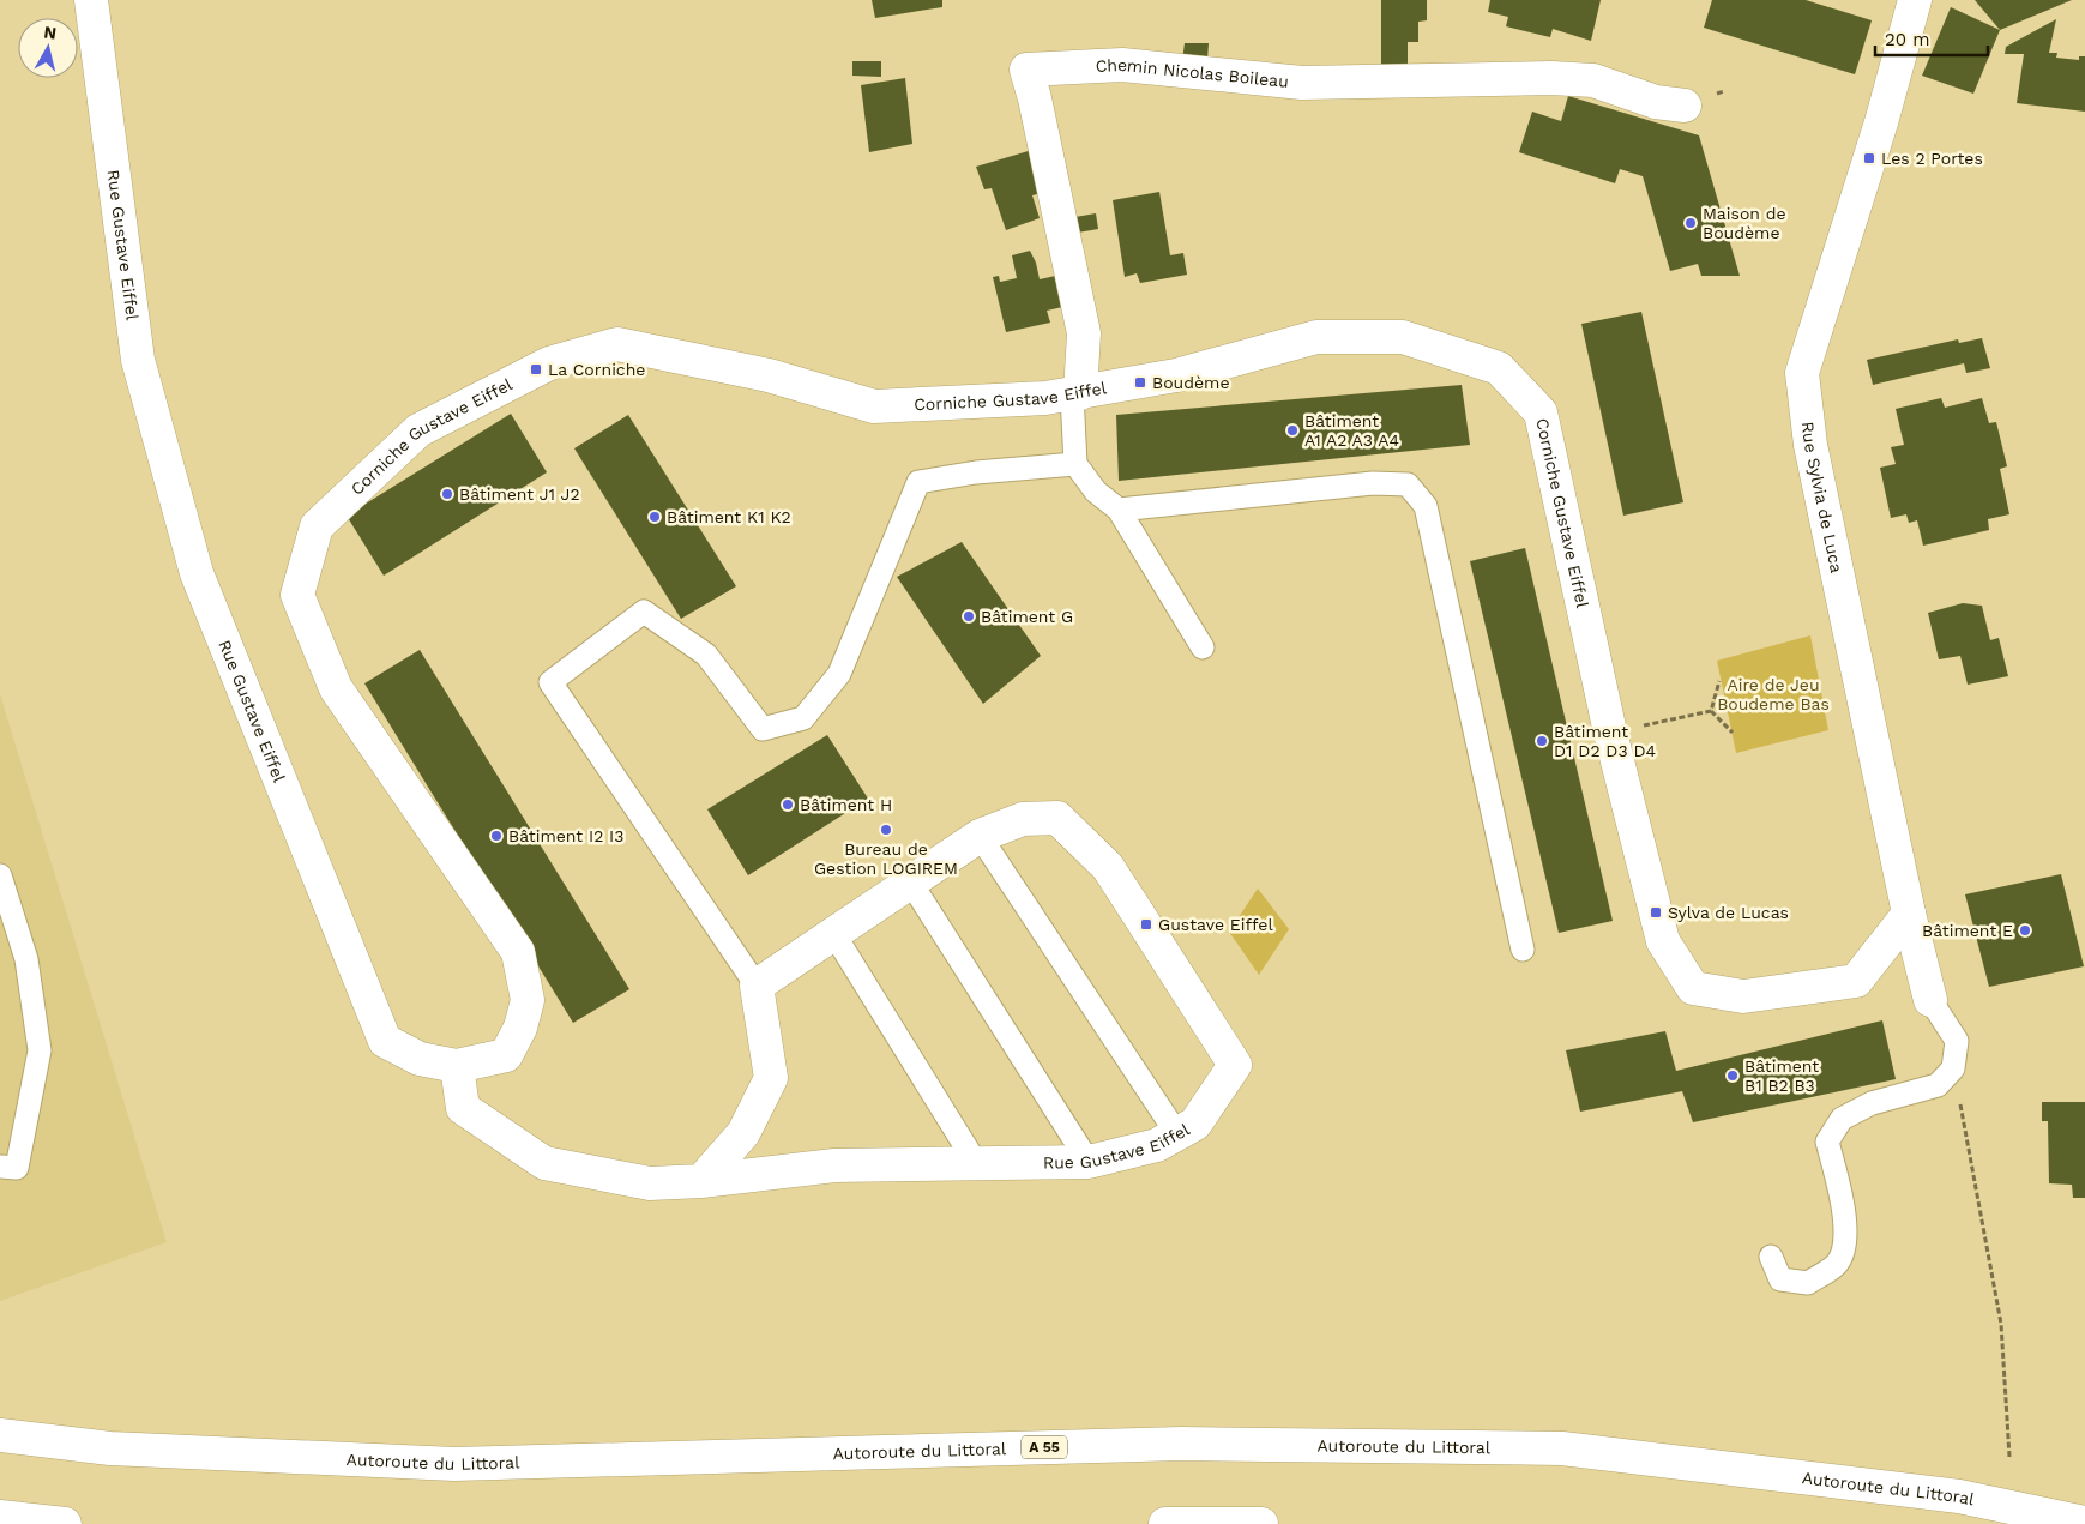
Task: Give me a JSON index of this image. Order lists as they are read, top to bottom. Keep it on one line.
{"streets":{"main road":["Chemin Nicolas Boileau","Rue Gustave Eiffel","Corniche Gustave Eiffel","Rue Sylvia de Luca","Autoroute du Littoral","A 55"]},"crossings":[["Chemin Nicolas Boileau","Corniche Gustave Eiffel"],["Rue Gustave Eiffel","Corniche Gustave Eiffel"],["Corniche Gustave Eiffel","Rue Sylvia de Luca"]],"parks":["Aire de Jeu Boudeme Bas"],"places":{"transit":["Les 2 Portes","La Corniche","Boudème","Sylva de Lucas","Gustave Eiffel"],"other":["Maison de Boudème","Bâtiment A1 A2 A3 A4","Bâtiment J1 J2","Bâtiment K1 K2","Bâtiment G","Bâtiment D1 D2 D3 D4","Bâtiment H","Bureau de Gestion LOGIREM","Bâtiment I2 I3","Bâtiment E","Bâtiment B1 B2 B3"]},"scale_bar":"20 m","north":"top"}
